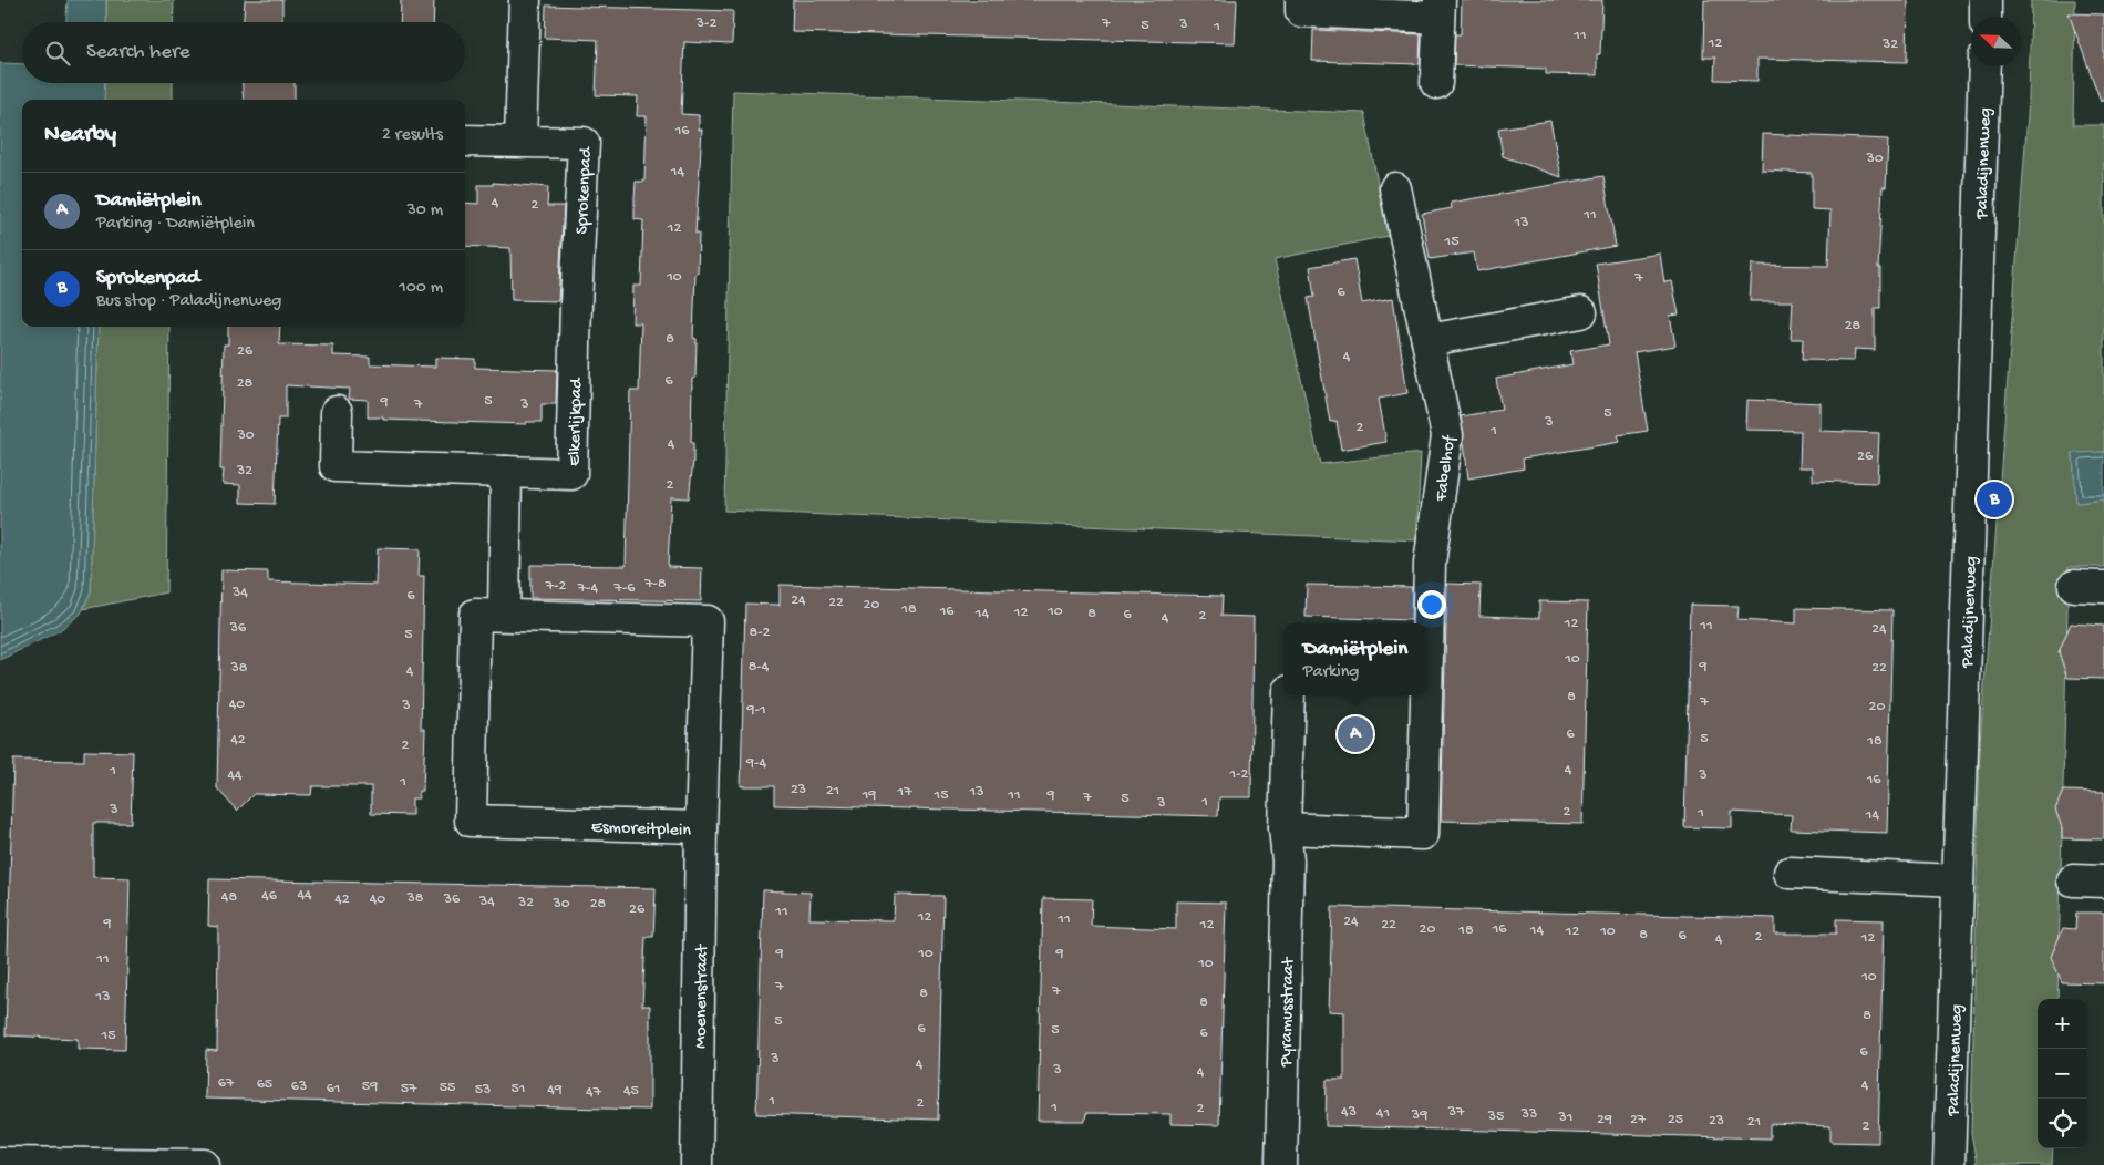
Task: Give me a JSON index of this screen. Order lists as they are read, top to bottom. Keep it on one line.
{"streets":{"street":["Paladijnenweg","Sprokenpad","Elkerlijkpad","Fabelhof","Esmoreitplein","Moenenstraat","Pyramusstraat"]},"crossings":[["Sprokenpad","Elkerlijkpad"],["Fabelhof","Pyramusstraat"],["Esmoreitplein","Moenenstraat"]],"house_numbers":["3-2","7","3","5","1","11","12","32","16","30","14","4","2","11","13","12","15","10","7","6","28","8","26","4","6","28","5","9","7","3","5","3","2","1","30","4","26","32","2","7-8","7-2","7-4","7-6","34","6","24","22","20","18","16","10","12","14","8","6","2","4","12","11","36","24","8-2","5","10","8-4","9","38","22","4","8","7","40","3","20","9-1","6","5","42","18","2","9-4","4","1","1-2","44","3","16","1","23","21","17","13","19","15","11","9","7","5","1","3","3","2","1","14","44","46","48","38","42","40","36","34","32","30","28","26","11","12","11","24","9","12","22","20","16","18","14","12","10","8","6","2","12","4","9","10","9","11","10","10","7","7","8","13","8","8","5","6","5","6","15","6","3","4","3","4","67","65","4","63","59","55","61","57","51","53","49","45","47","1","2","1","2","43","37","41","33","39","35","31","29","27","25","23","21","2"],"north":"top left","page":{"search":"Search here","heading":["Nearby","2 results"],"list":[{"mark":"A","name":"Damiëtplein","note":"Parking · Damiëtplein","value":"30 m"},{"mark":"B","name":"Sprokenpad","note":"Bus stop · Paladijnenweg","value":"100 m"}],"pins":["B","A"],"popup":["Damiëtplein","Parking"],"map_buttons":["+","−"]}}
